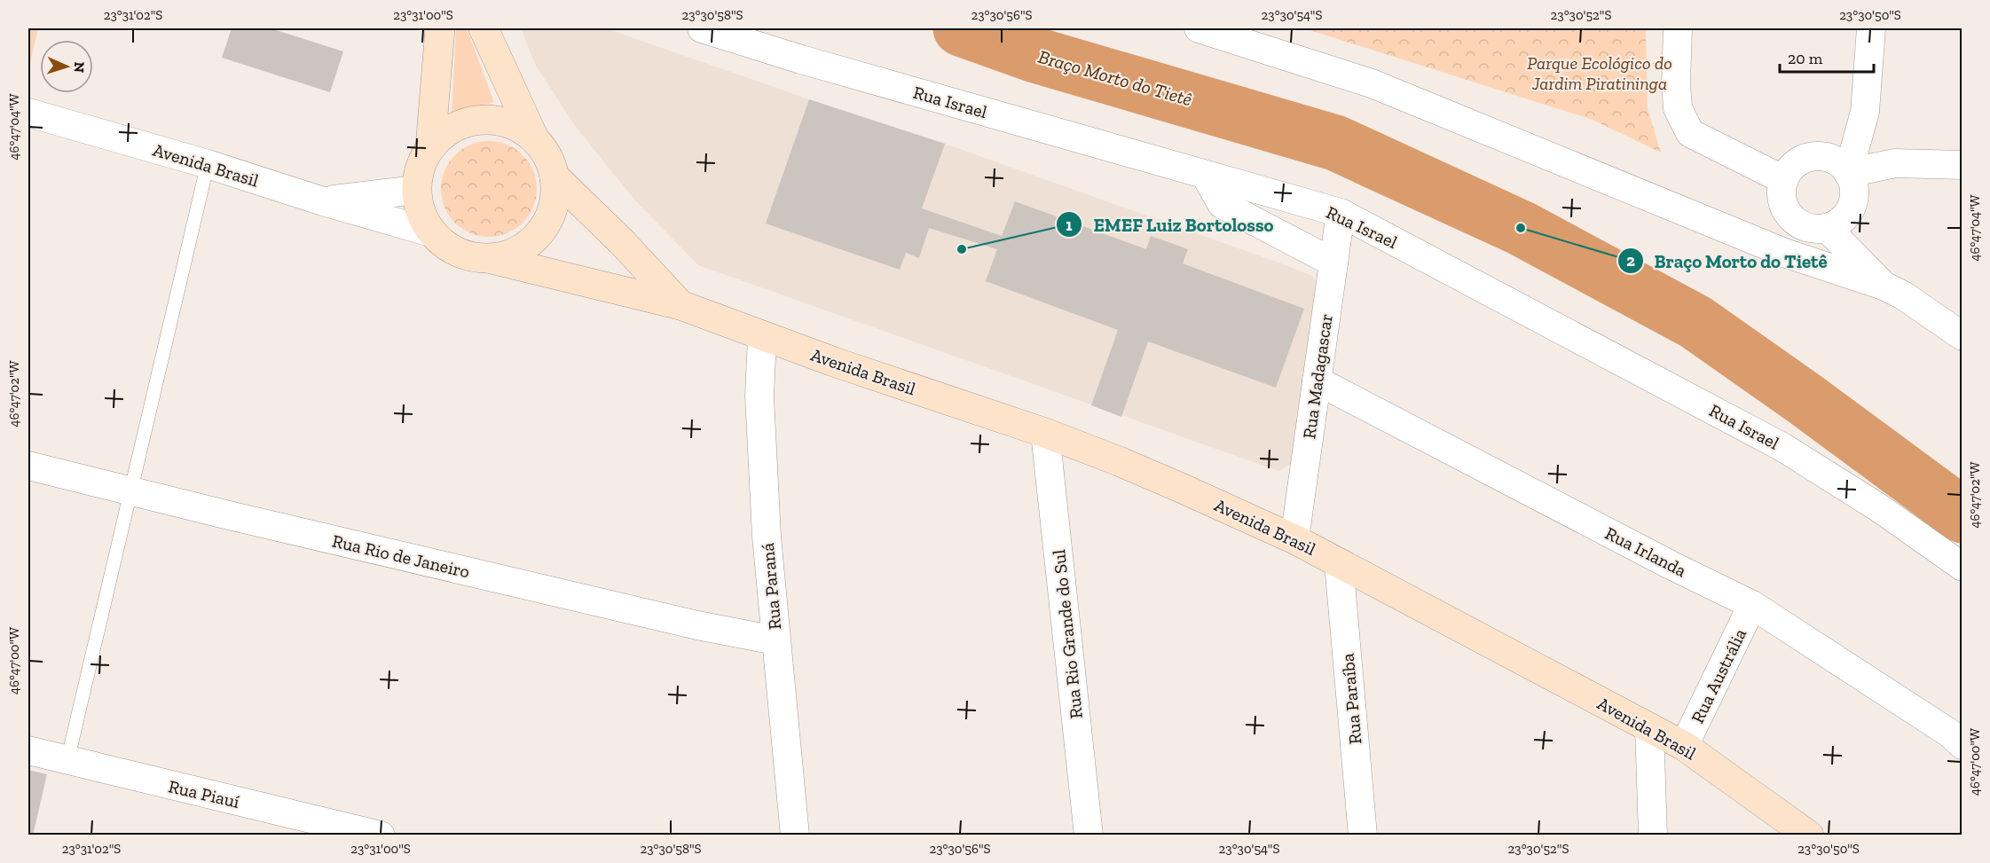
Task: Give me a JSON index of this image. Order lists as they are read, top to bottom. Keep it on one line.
{"streets":{"main road":["Avenida Brasil"],"street":["Rua Israel","Rua Madagascar","Rua Irlanda","Rua Rio de Janeiro","Rua Paraná","Rua Rio Grande do Sul","Rua Austrália","Rua Paraíba","Rua Piauí"]},"crossings":[["Rua Israel","Rua Madagascar"],["Avenida Brasil","Rua Madagascar"],["Avenida Brasil","Rua Paraná"],["Avenida Brasil","Rua Rio Grande do Sul"],["Avenida Brasil","Rua Austrália"],["Avenida Brasil","Rua Paraíba"],["Rua Madagascar","Rua Irlanda"],["Rua Irlanda","Rua Austrália"],["Rua Rio de Janeiro","Rua Paraná"]],"water":["Braço Morto do Tietê"],"parks":["Parque Ecológico do Jardim Piratininga"],"places":["Braço Morto do Tietê","EMEF Luiz Bortolosso"],"scale_bar":"20 m","north":"right","coordinates":["23°31'02\"S","23°31'00\"S","23°30'58\"S","23°30'56\"S","23°30'54\"S","23°30'52\"S","23°30'50\"S","46°47'04\"W","46°47'02\"W","46°47'00\"W"]}
